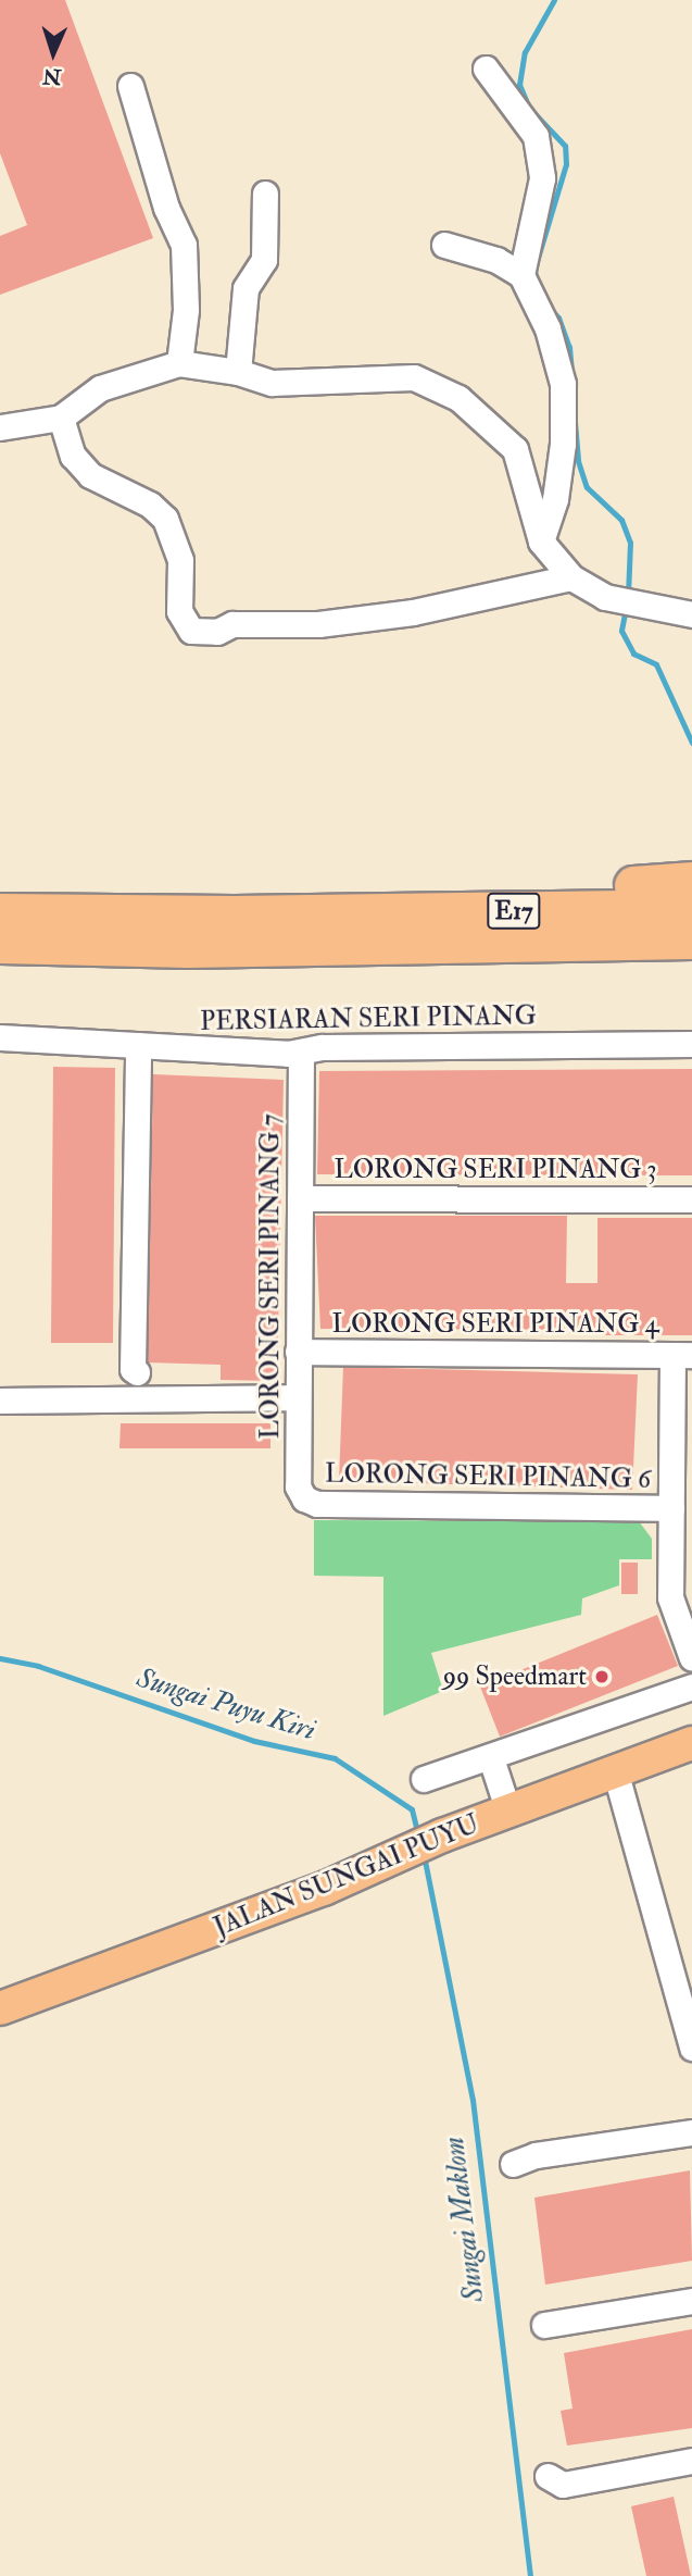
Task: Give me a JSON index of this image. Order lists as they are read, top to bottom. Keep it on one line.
{"streets":{"highway":["E17"],"main road":["JALAN SUNGAI PUYU"],"street":["PERSIARAN SERI PINANG","LORONG SERI PINANG 3","LORONG SERI PINANG 7","LORONG SERI PINANG 4","LORONG SERI PINANG 6"]},"crossings":[["PERSIARAN SERI PINANG","LORONG SERI PINANG 7"],["LORONG SERI PINANG 3","LORONG SERI PINANG 7"],["LORONG SERI PINANG 7","LORONG SERI PINANG 4"],["LORONG SERI PINANG 7","LORONG SERI PINANG 6"]],"water":["Sungai Puyu Kiri","Sungai Maklom"],"places":["99 Speedmart"],"north":"bottom"}
